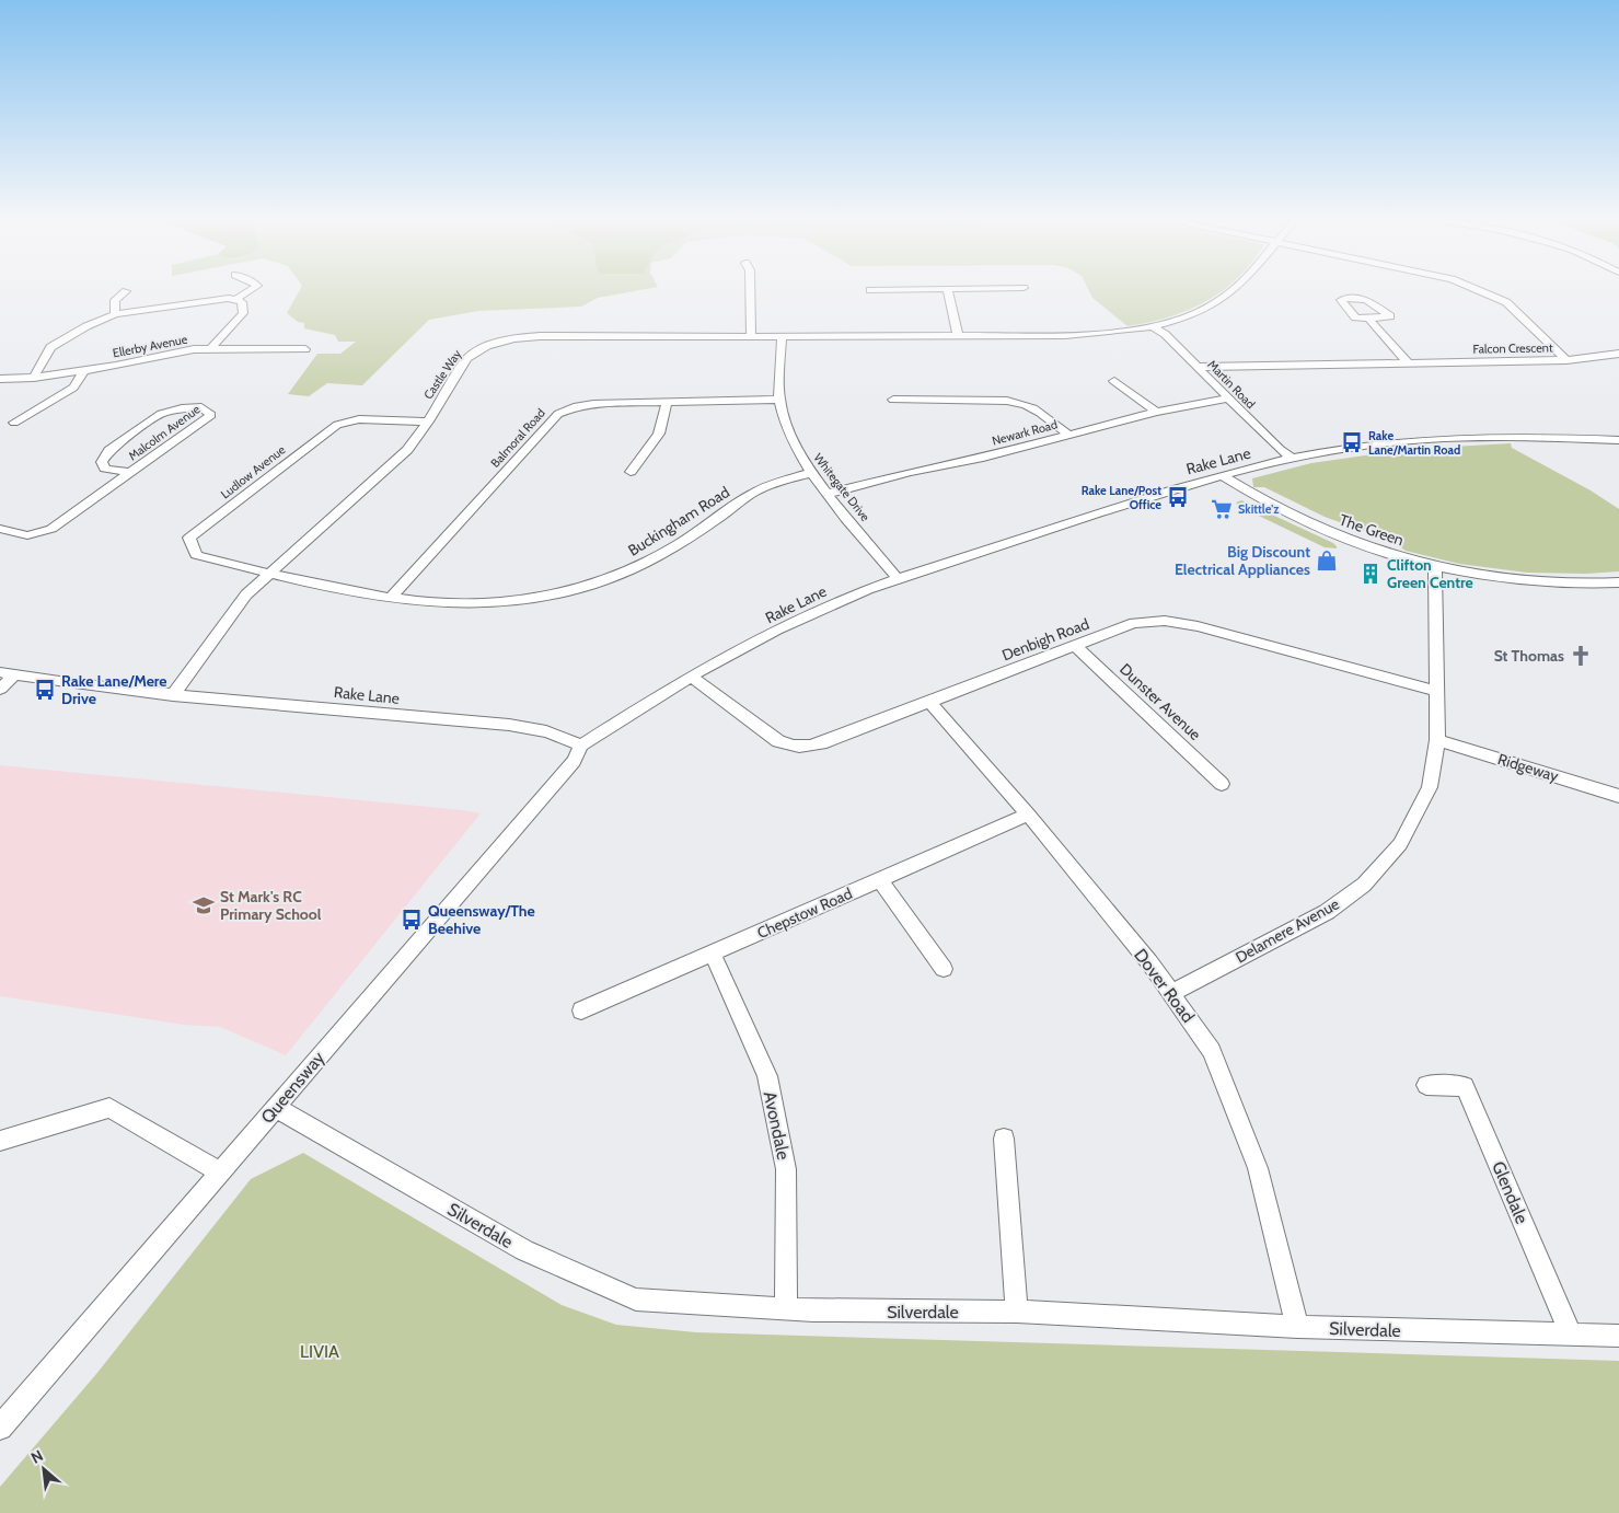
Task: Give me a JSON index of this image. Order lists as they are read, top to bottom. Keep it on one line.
{"streets":{"street":["Ellerby Avenue","Falcon Crescent","Castle Way","Martin Road","Malcolm Avenue","Newark Road","Balmoral Road","Rake Lane","Ludlow Avenue","Whitegate Drive","Buckingham Road","The Green","Denbigh Road","Dunster Avenue","Ridgeway","Chepstow Road","Delamere Avenue","Dover Road","Queensway","Avondale","Glendale","Silverdale"]},"crossings":[["Falcon Crescent","Martin Road"],["Castle Way","Martin Road"],["Castle Way","Rake Lane"],["Castle Way","Ludlow Avenue"],["Castle Way","Whitegate Drive"],["Castle Way","Buckingham Road"],["Martin Road","Newark Road"],["Martin Road","Rake Lane"],["Newark Road","Whitegate Drive"],["Balmoral Road","Whitegate Drive"],["Balmoral Road","Buckingham Road"],["Rake Lane","Whitegate Drive"],["Rake Lane","The Green"],["Rake Lane","Denbigh Road"],["Rake Lane","Queensway"],["Ludlow Avenue","Buckingham Road"],["Whitegate Drive","Buckingham Road"],["The Green","Delamere Avenue"],["Denbigh Road","Dunster Avenue"],["Denbigh Road","Delamere Avenue"],["Denbigh Road","Dover Road"],["Ridgeway","Delamere Avenue"],["Chepstow Road","Dover Road"],["Chepstow Road","Avondale"],["Delamere Avenue","Dover Road"],["Dover Road","Silverdale"],["Queensway","Silverdale"],["Avondale","Silverdale"],["Glendale","Silverdale"]],"parks":["LIVIA"],"places":{"bus stop":["Rake Lane/Martin Road","Rake Lane/Post Office","Rake Lane/Mere Drive","Queensway/The Beehive"],"supermarket":["Skittle'z"],"shop":["Big Discount Electrical Appliances"],"building":["Clifton Green Centre"],"church":["St Thomas"],"school or university":["St Mark's RC Primary School"]},"north":"top left"}
